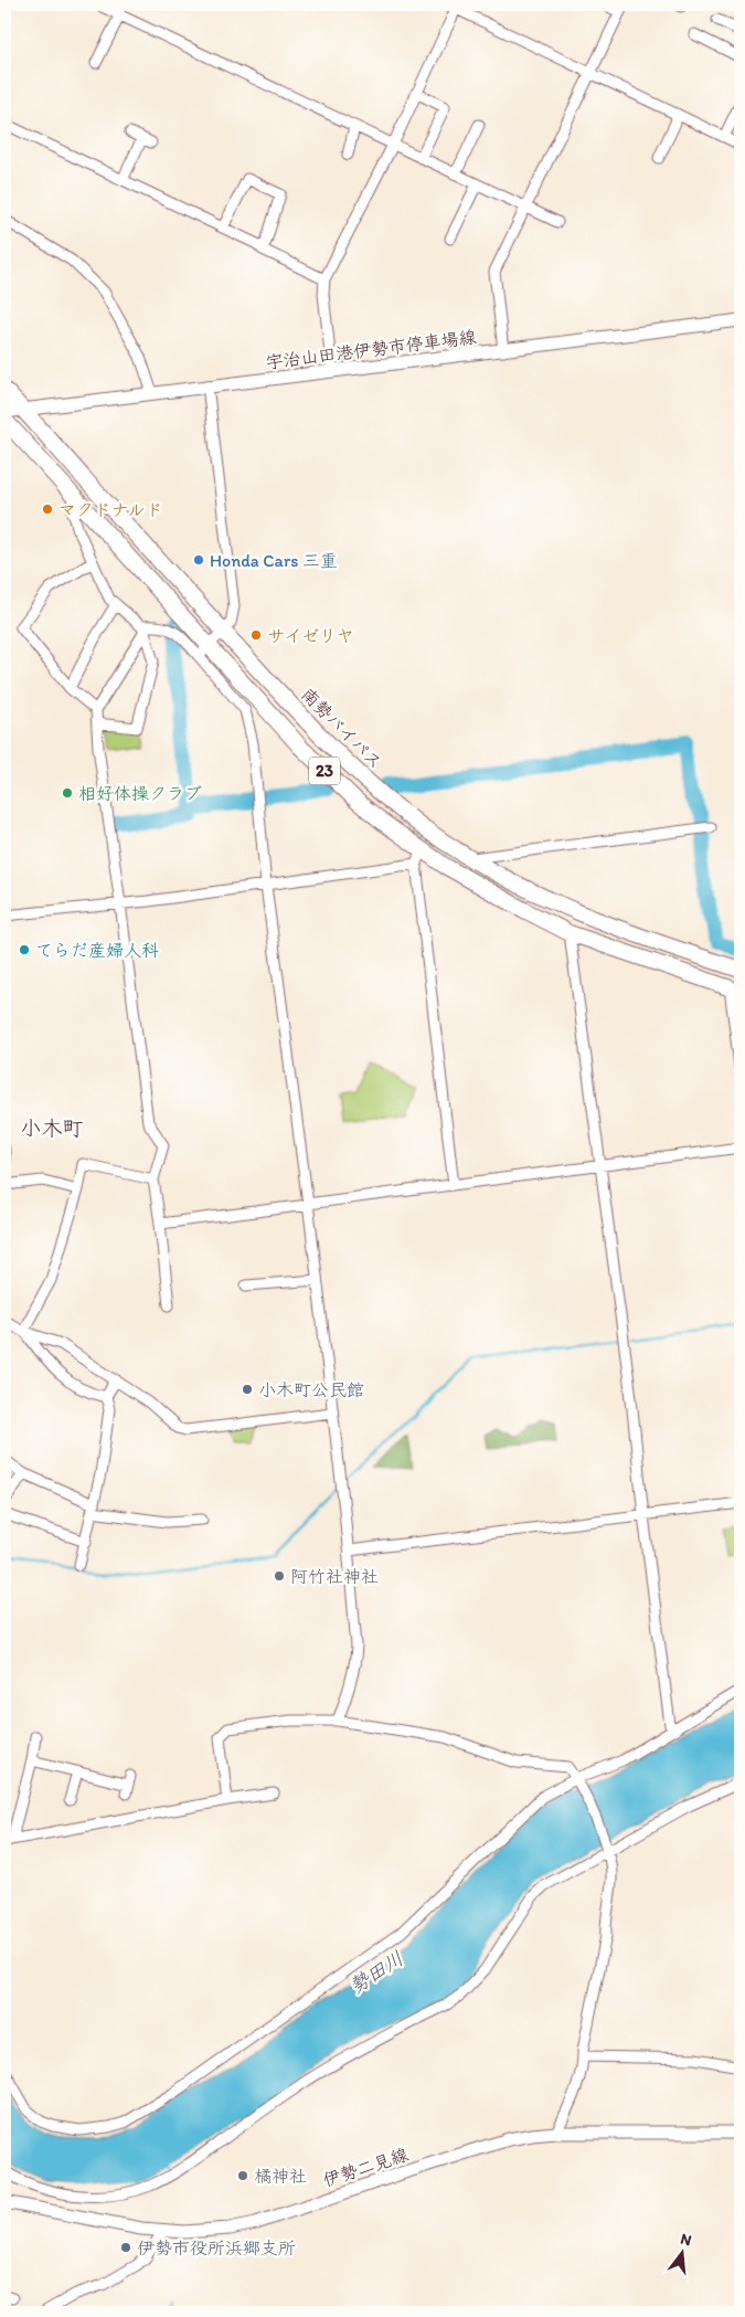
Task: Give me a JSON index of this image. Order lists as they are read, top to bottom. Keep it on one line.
{"streets":{"highway":["南勢バイパス","23"],"main road":["宇治山田港伊勢市停車場線","伊勢二見線"]},"crossings":[["宇治山田港伊勢市停車場線","南勢バイパス"]],"districts":["小木町"],"water":["勢田川"],"places":["マクドナルド","Honda Cars 三重","サイゼリヤ","相好体操クラブ","てらだ産婦人科","小木町公民館","阿竹社神社","橘神社","伊勢市役所浜郷支所"],"north":"top"}
